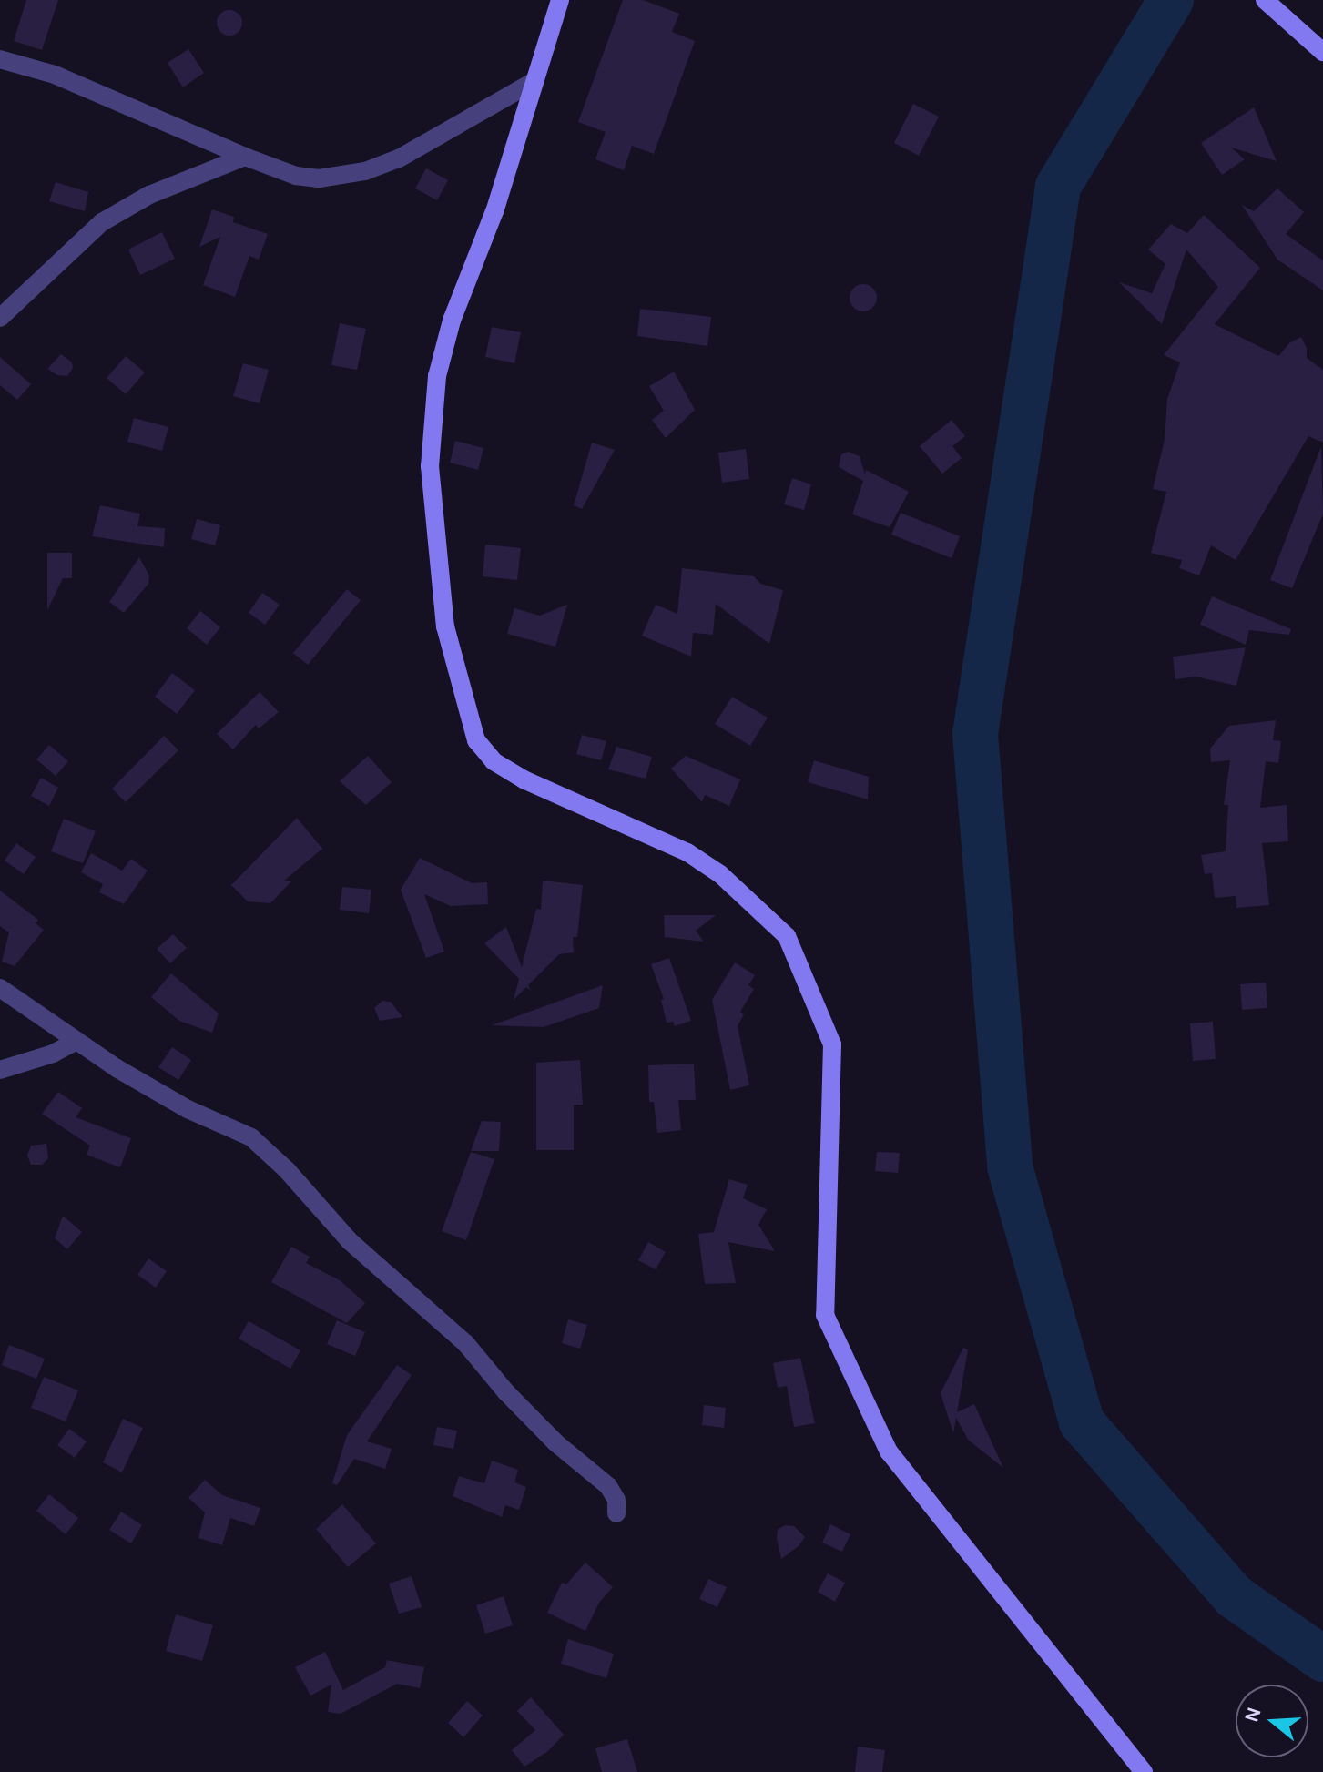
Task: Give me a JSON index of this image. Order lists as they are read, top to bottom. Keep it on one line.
{"north":"left"}
